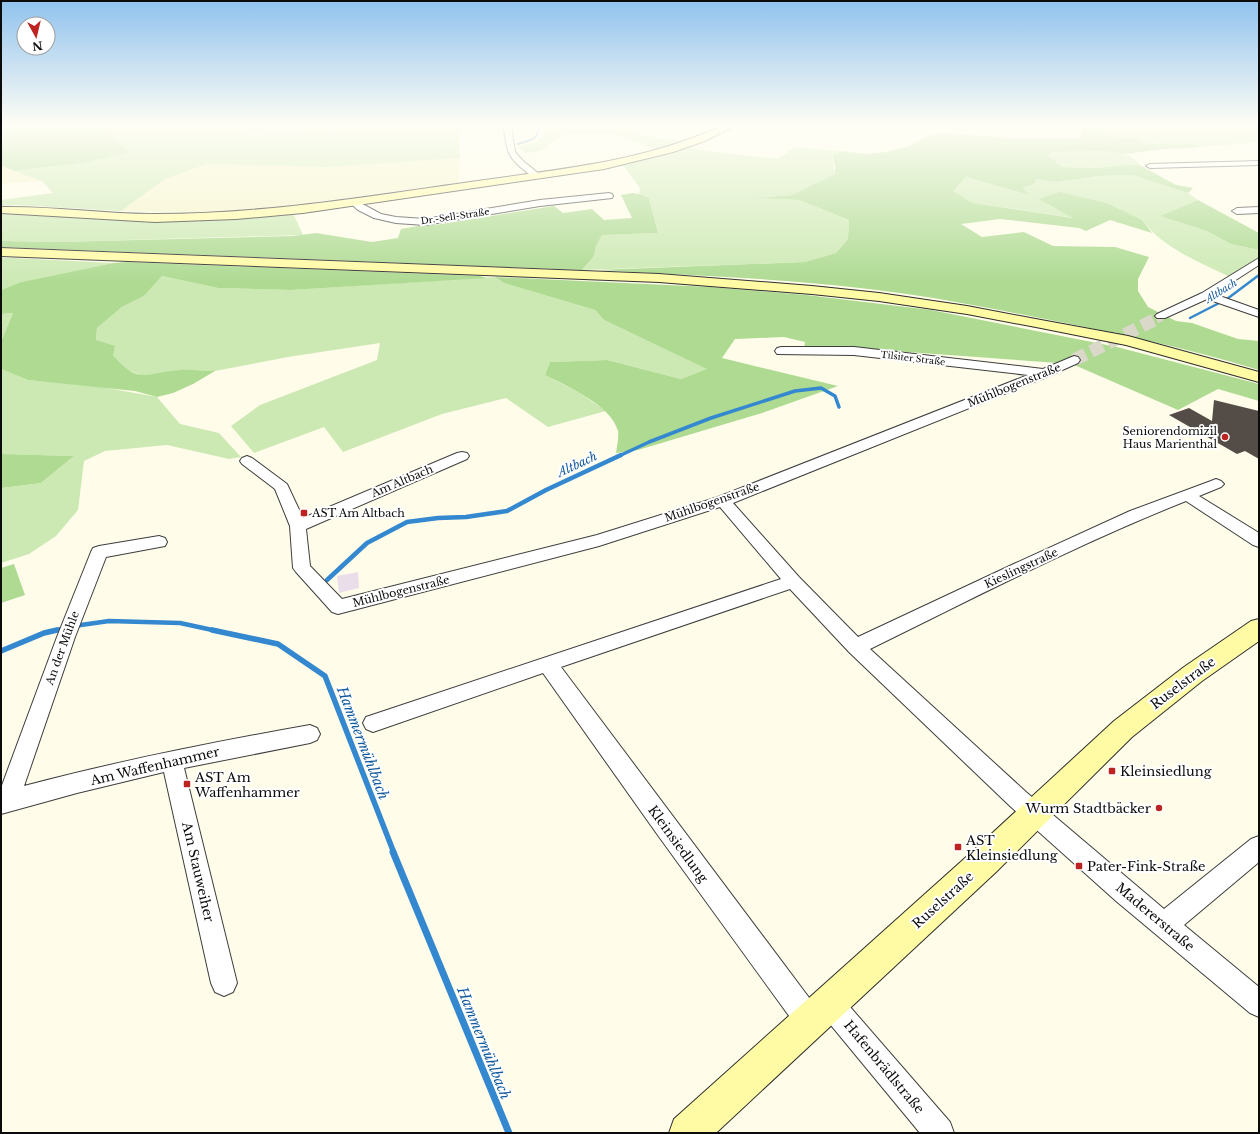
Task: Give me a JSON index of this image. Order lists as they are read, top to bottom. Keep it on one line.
{"streets":{"main road":["Ruselstraße"],"street":["Dr.-Sell-Straße","Tilsiter Straße","Mühlbogenstraße","Am Altbach","Kieslingstraße","An der Mühle","Am Waffenhammer","Kleinsiedlung","Am Stauweiher","Madererstraße","Hafenbrädlstraße"]},"crossings":[["Tilsiter Straße","Mühlbogenstraße"],["Mühlbogenstraße","Am Altbach"],["An der Mühle","Am Waffenhammer"],["Ruselstraße","Kleinsiedlung"],["Ruselstraße","Madererstraße"],["Ruselstraße","Hafenbrädlstraße"],["Am Waffenhammer","Am Stauweiher"],["Kleinsiedlung","Hafenbrädlstraße"]],"water":["Altbach","Hammermühlbach"],"places":{"other":["Seniorendomizil Haus Marienthal","Wurm Stadtbäcker"],"transit":["AST Am Altbach","Kleinsiedlung","AST Am Waffenhammer","AST Kleinsiedlung","Pater-Fink-Straße"]},"north":"bottom"}
